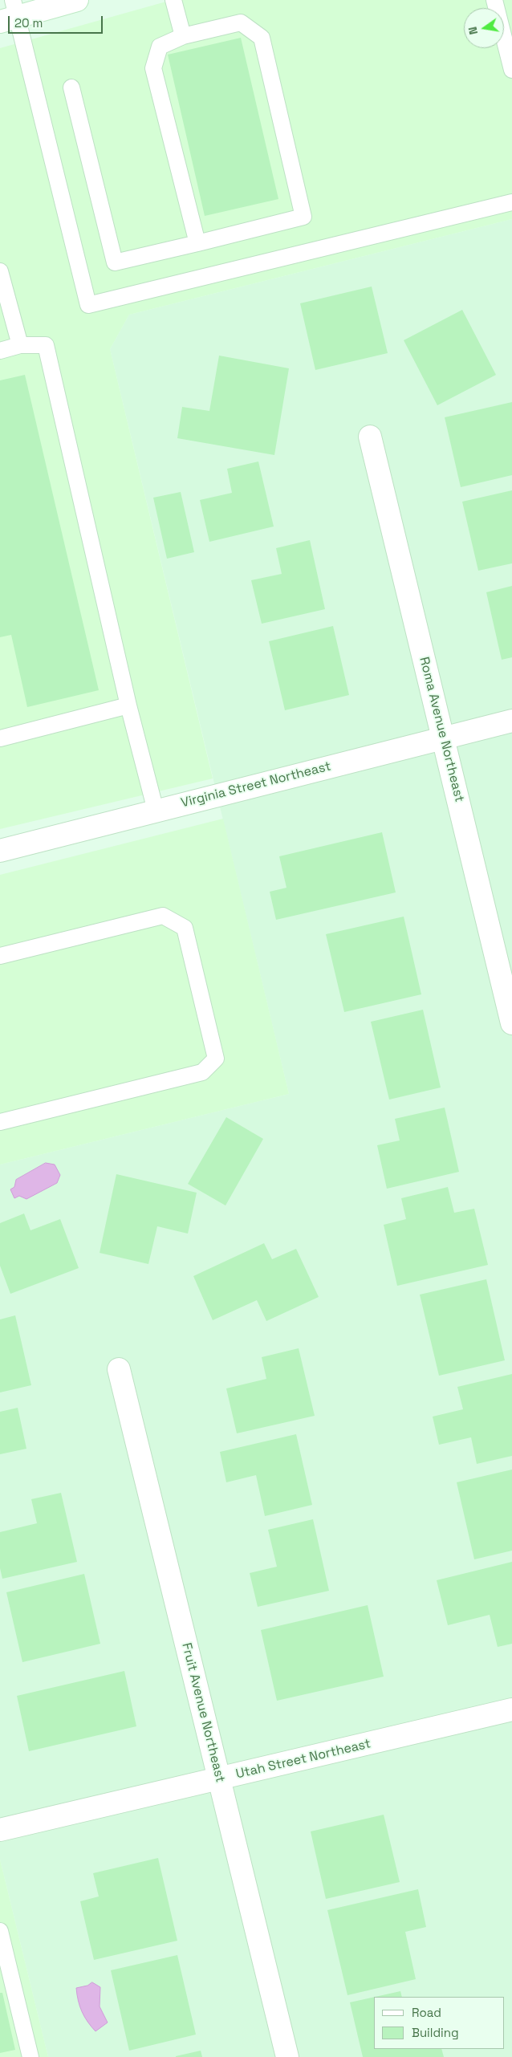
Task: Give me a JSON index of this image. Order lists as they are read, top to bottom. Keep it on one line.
{"streets":{"street":["Roma Avenue Northeast","Virginia Street Northeast","Fruit Avenue Northeast","Utah Street Northeast"]},"crossings":[["Roma Avenue Northeast","Virginia Street Northeast"],["Fruit Avenue Northeast","Utah Street Northeast"]],"legend":["Road","Building"],"scale_bar":"20 m","north":"left"}
